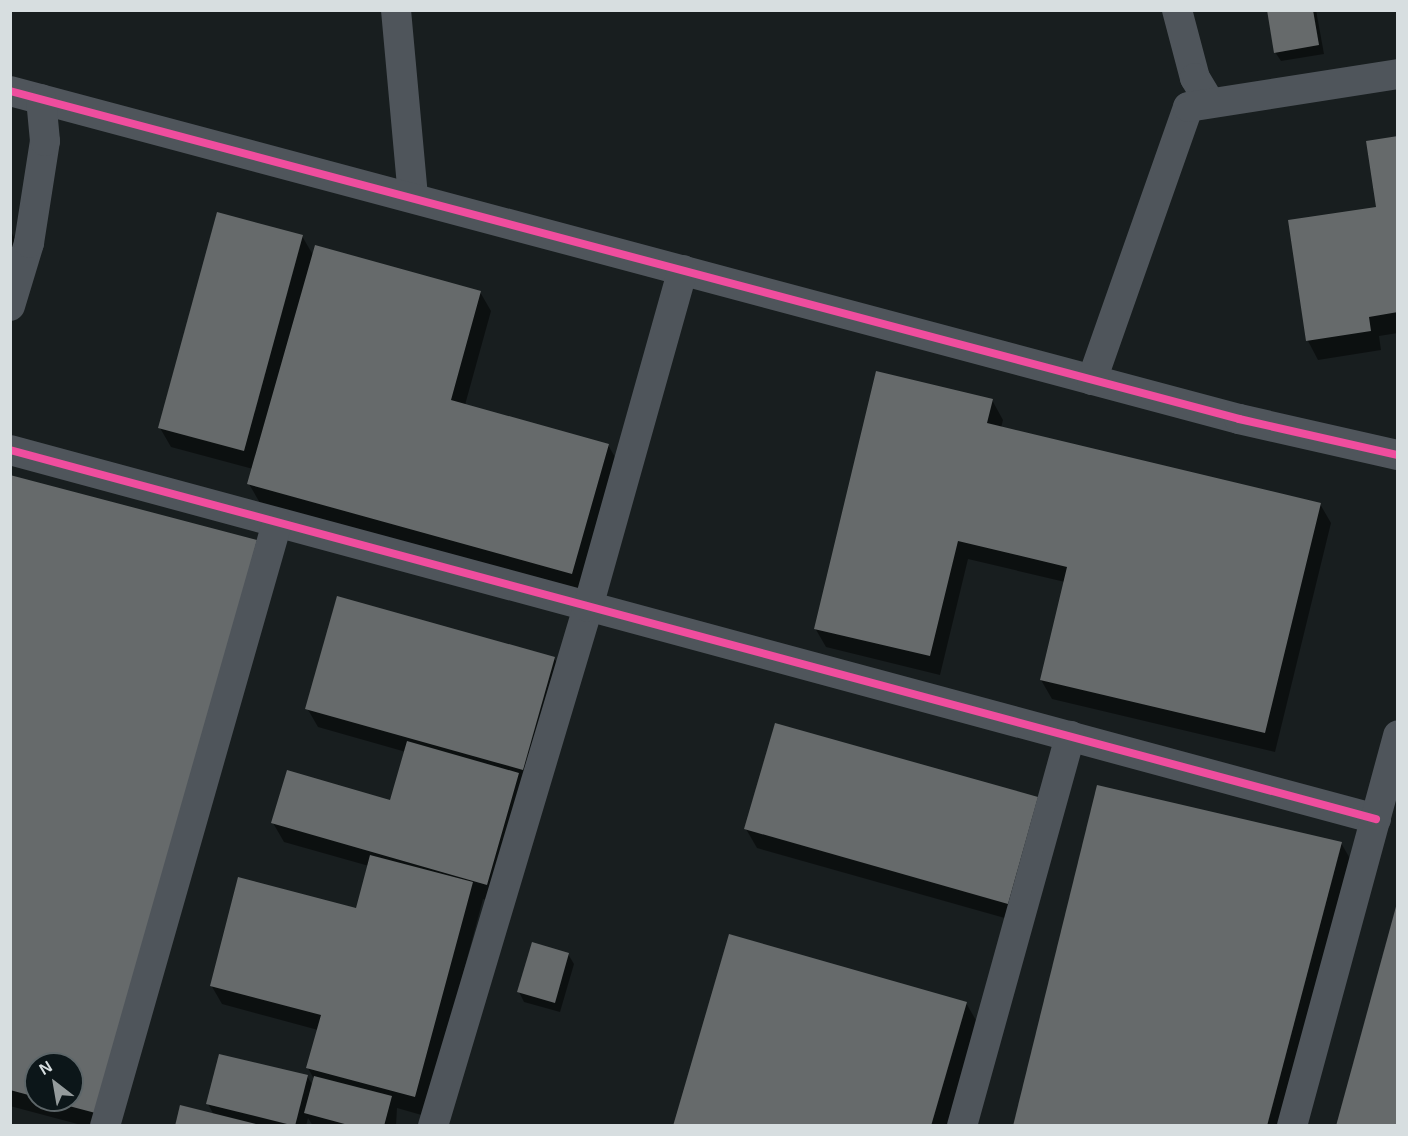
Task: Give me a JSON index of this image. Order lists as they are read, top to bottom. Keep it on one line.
{"north":"top left"}
